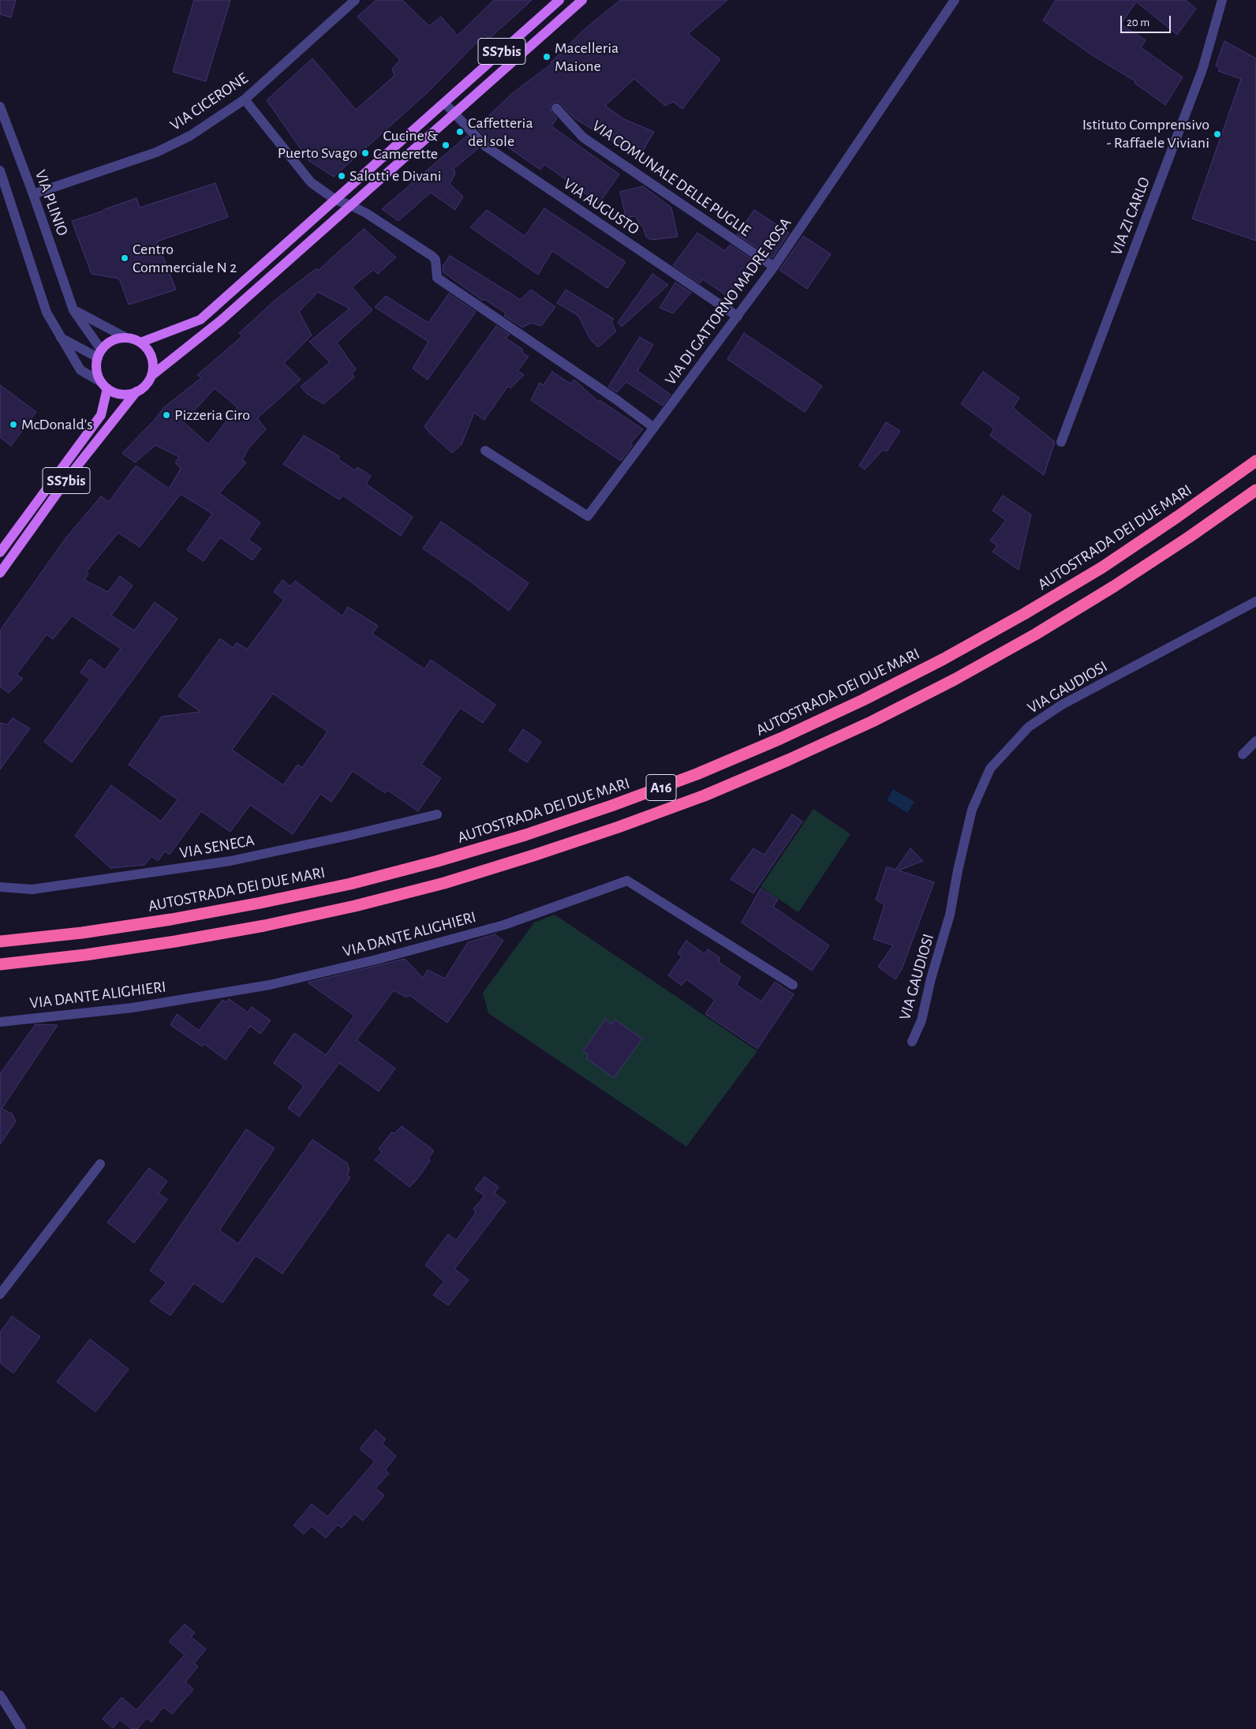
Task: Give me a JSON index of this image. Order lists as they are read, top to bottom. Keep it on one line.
{"streets":{"highway":["AUTOSTRADA DEI DUE MARI","A16"],"main road":["SS7bis"],"street":["VIA CICERONE","VIA COMUNALE DELLE PUGLIE","VIA PLINIO","VIA AUGUSTO","VIA ZI CARLO","VIA DI GATTORNO MADRE ROSA","VIA GAUDIOSI","VIA SENECA","VIA DANTE ALIGHIERI"]},"crossings":[["SS7bis","VIA PLINIO"],["SS7bis","VIA AUGUSTO"],["VIA CICERONE","VIA PLINIO"],["VIA COMUNALE DELLE PUGLIE","VIA DI GATTORNO MADRE ROSA"],["VIA AUGUSTO","VIA DI GATTORNO MADRE ROSA"]],"places":["Macelleria Maione","Caffetteria del sole","Istituto Comprensivo - Raffaele Viviani","Cucine & Camerette","Puerto Svago","Salotti e Divani","Centro Commerciale N 2","Pizzeria Ciro","McDonald's"],"scale_bar":"20 m"}
